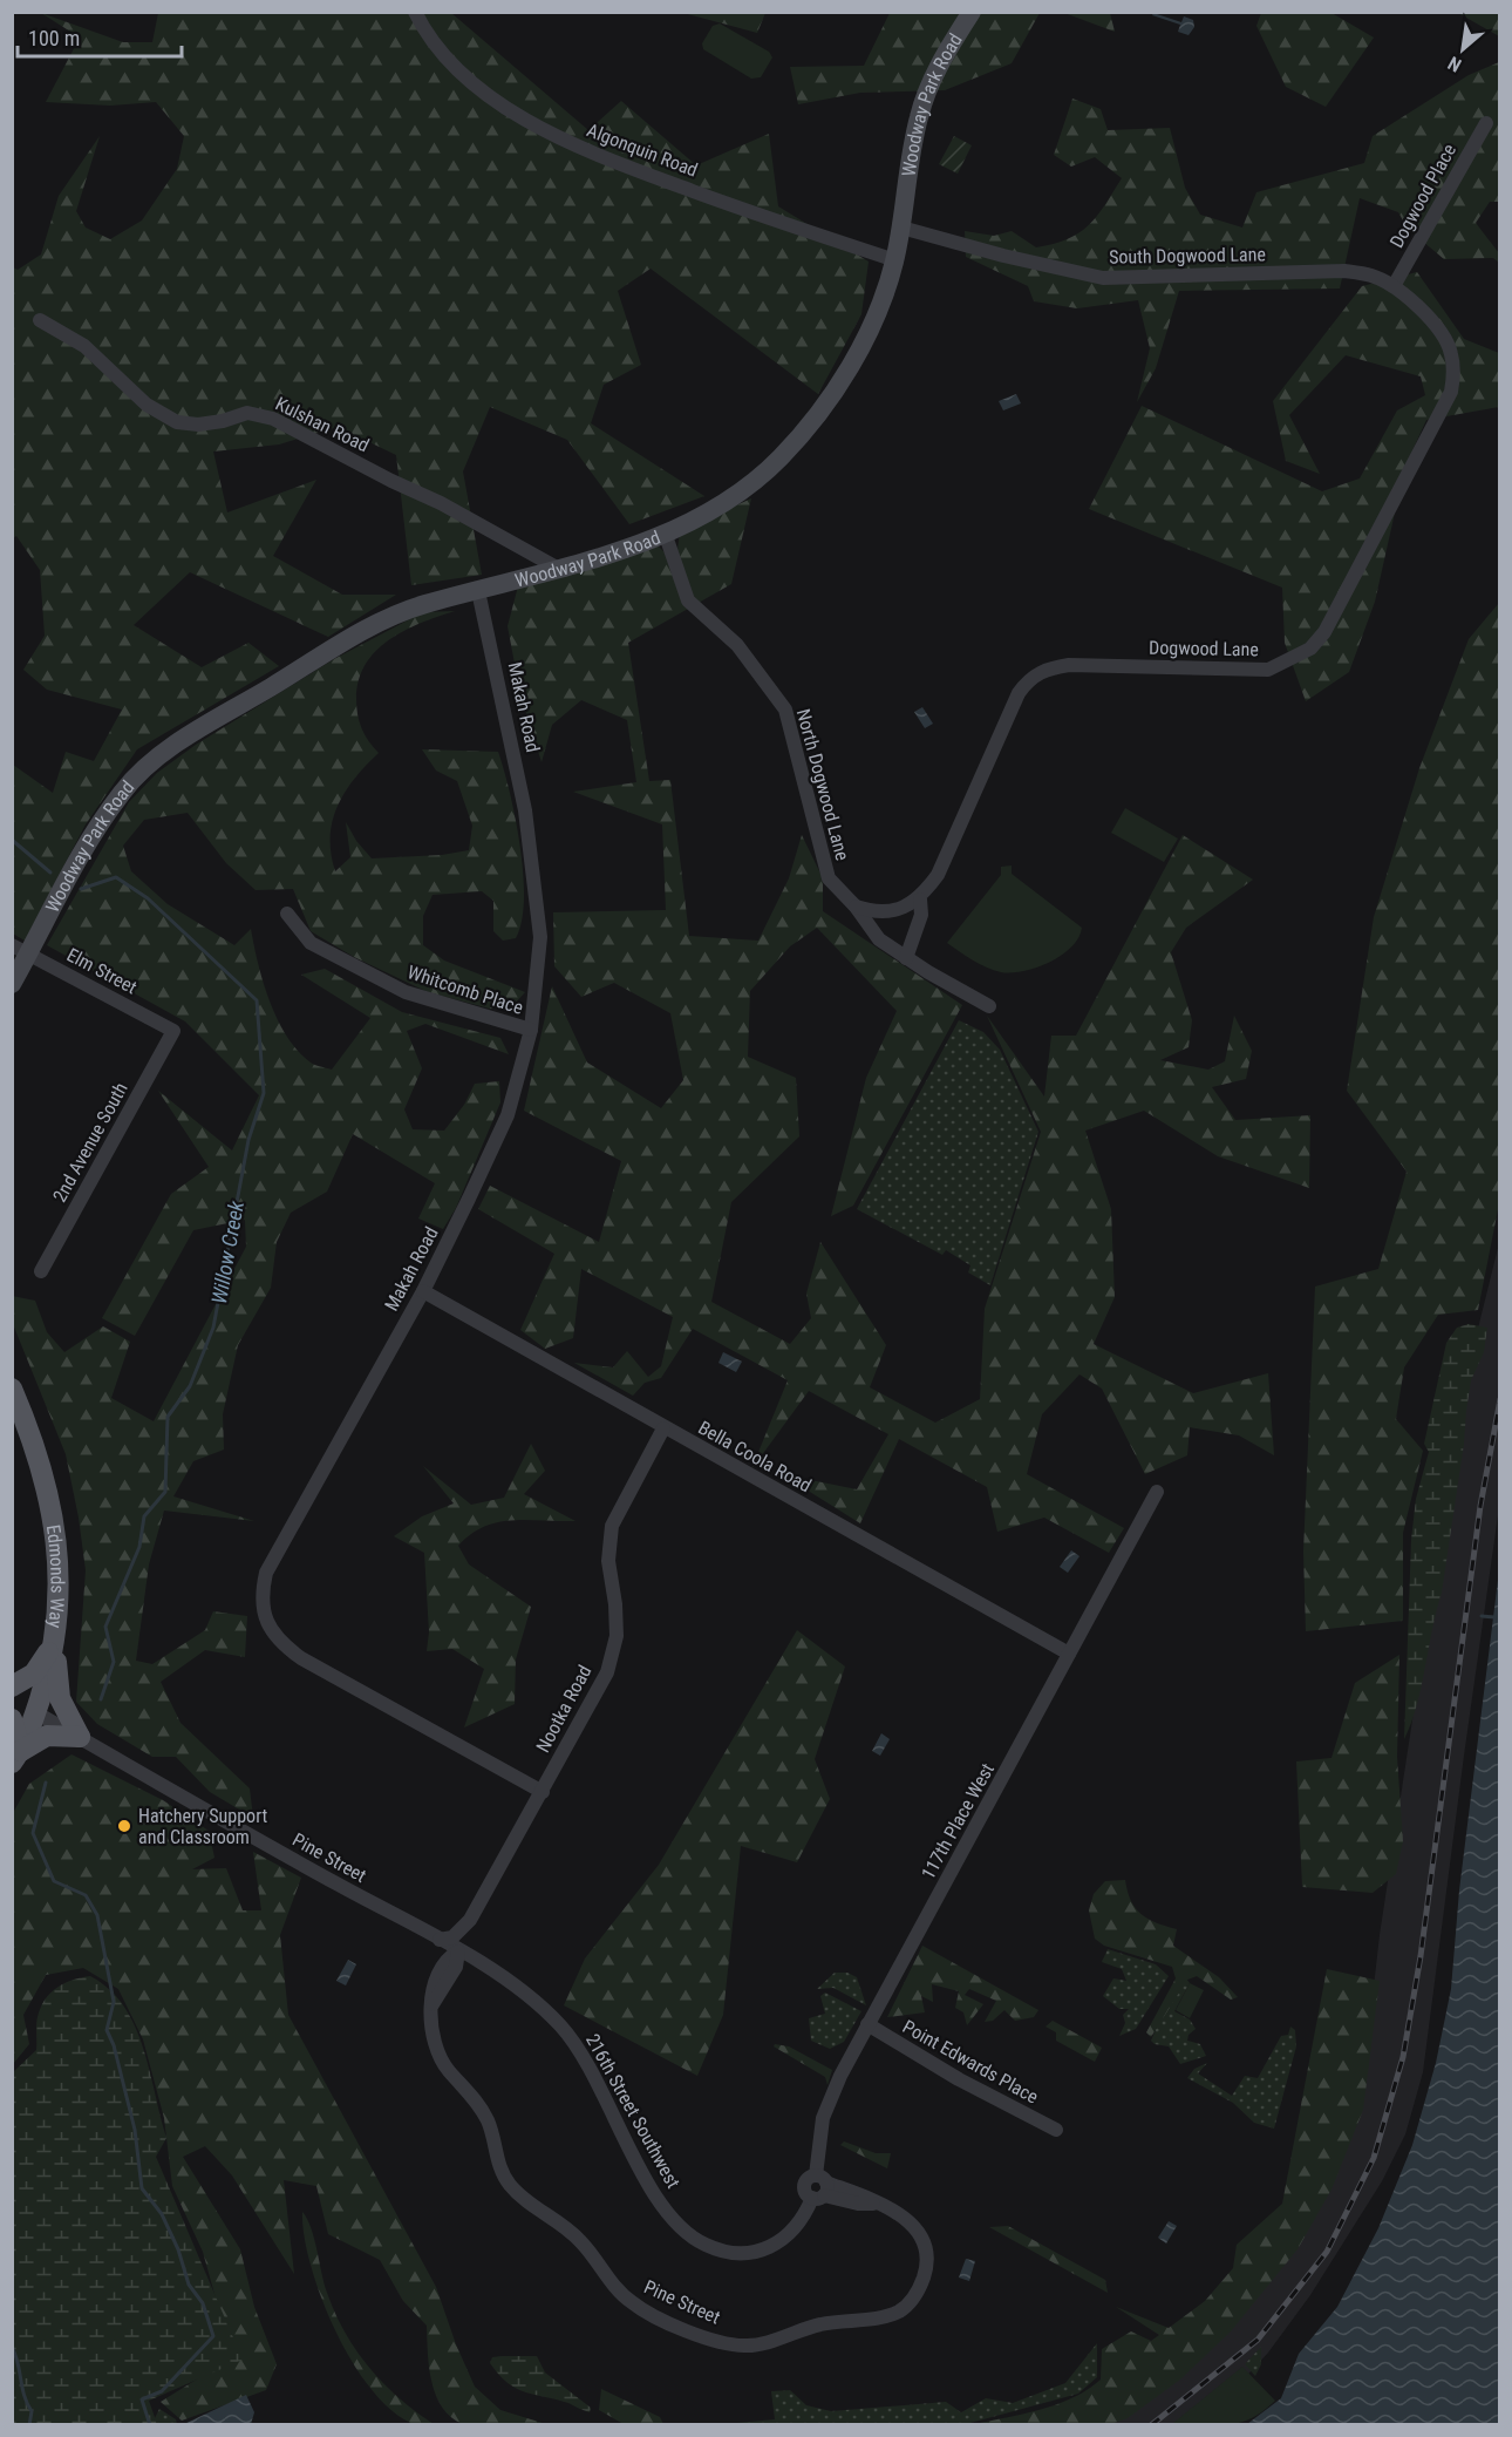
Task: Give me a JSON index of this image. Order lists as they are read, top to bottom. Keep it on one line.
{"streets":{"main road":["Edmonds Way"],"street":["Woodway Park Road","Algonquin Road","Dogwood Place","South Dogwood Lane","Kulshan Road","Dogwood Lane","Makah Road","North Dogwood Lane","Elm Street","Whitcomb Place","2nd Avenue South","Bella Coola Road","Nootka Road","117th Place West","Pine Street","Point Edwards Place","216th Street Southwest"]},"crossings":[["Woodway Park Road","Algonquin Road"],["Woodway Park Road","South Dogwood Lane"],["Woodway Park Road","Kulshan Road"],["Woodway Park Road","Makah Road"],["Woodway Park Road","North Dogwood Lane"],["Woodway Park Road","Elm Street"],["Dogwood Place","South Dogwood Lane"],["Dogwood Place","Dogwood Lane"],["South Dogwood Lane","Dogwood Lane"],["Makah Road","Whitcomb Place"],["Makah Road","Bella Coola Road"],["Makah Road","Nootka Road"],["Elm Street","2nd Avenue South"],["Bella Coola Road","Nootka Road"],["Bella Coola Road","117th Place West"],["Edmonds Way","Pine Street"],["Nootka Road","Pine Street"],["117th Place West","Pine Street"],["117th Place West","Point Edwards Place"],["117th Place West","216th Street Southwest"],["Pine Street","216th Street Southwest"]],"water":["Willow Creek"],"places":["Hatchery Support and Classroom"],"scale_bar":"100 m","north":"bottom left"}
